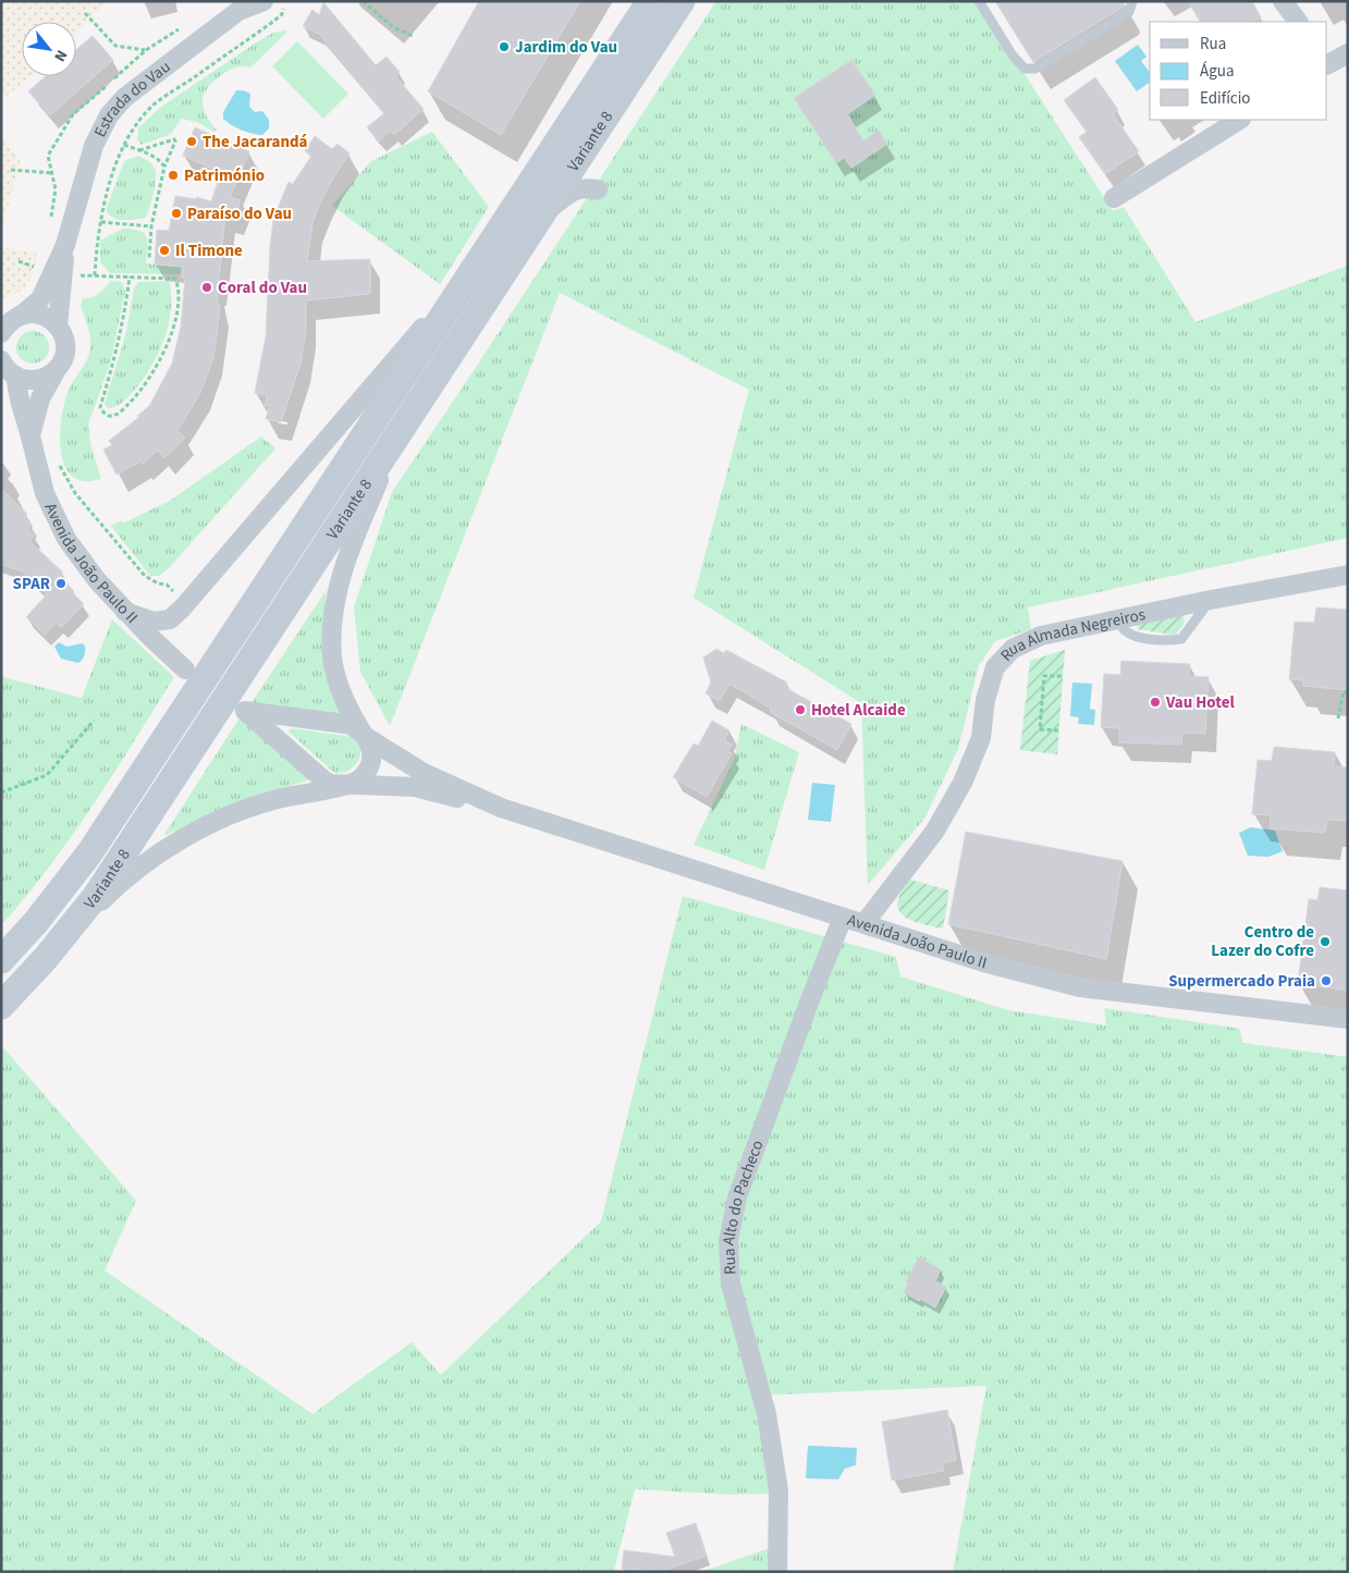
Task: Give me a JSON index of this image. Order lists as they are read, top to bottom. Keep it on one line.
{"streets":{"main road":["Variante 8"],"street":["Estrada do Vau","Avenida João Paulo II","Rua Almada Negreiros","Rua Alto do Pacheco"]},"crossings":[["Avenida João Paulo II","Rua Almada Negreiros"],["Avenida João Paulo II","Rua Alto do Pacheco"]],"places":["Jardim do Vau","The Jacarandá","Património","Paraíso do Vau","Il Timone","Coral do Vau","SPAR","Vau Hotel","Hotel Alcaide","Centro de Lazer do Cofre","Supermercado Praia"],"legend":["Rua","Água","Edifício"],"north":"bottom right"}
